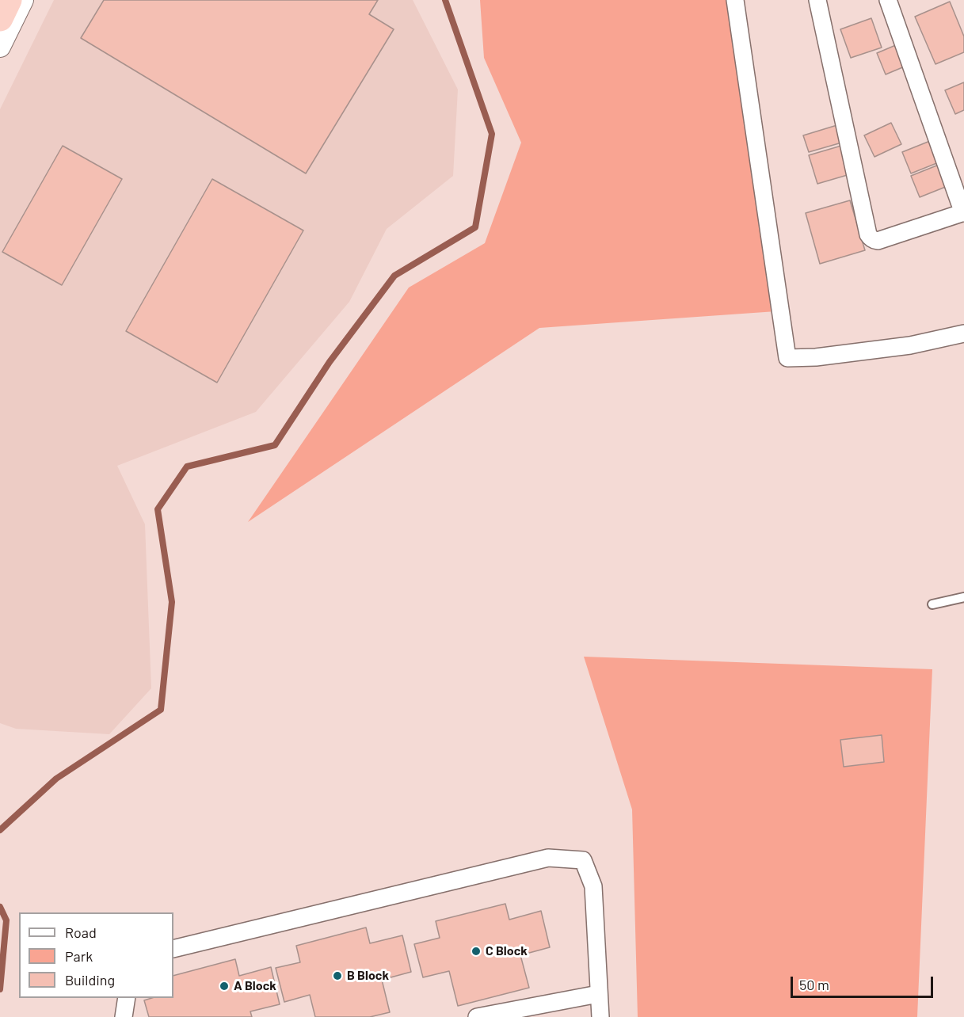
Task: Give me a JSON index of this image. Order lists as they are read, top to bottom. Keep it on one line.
{"places":["C Block","B Block","A Block"],"legend":["Road","Park","Building"],"scale_bar":"50 m"}
